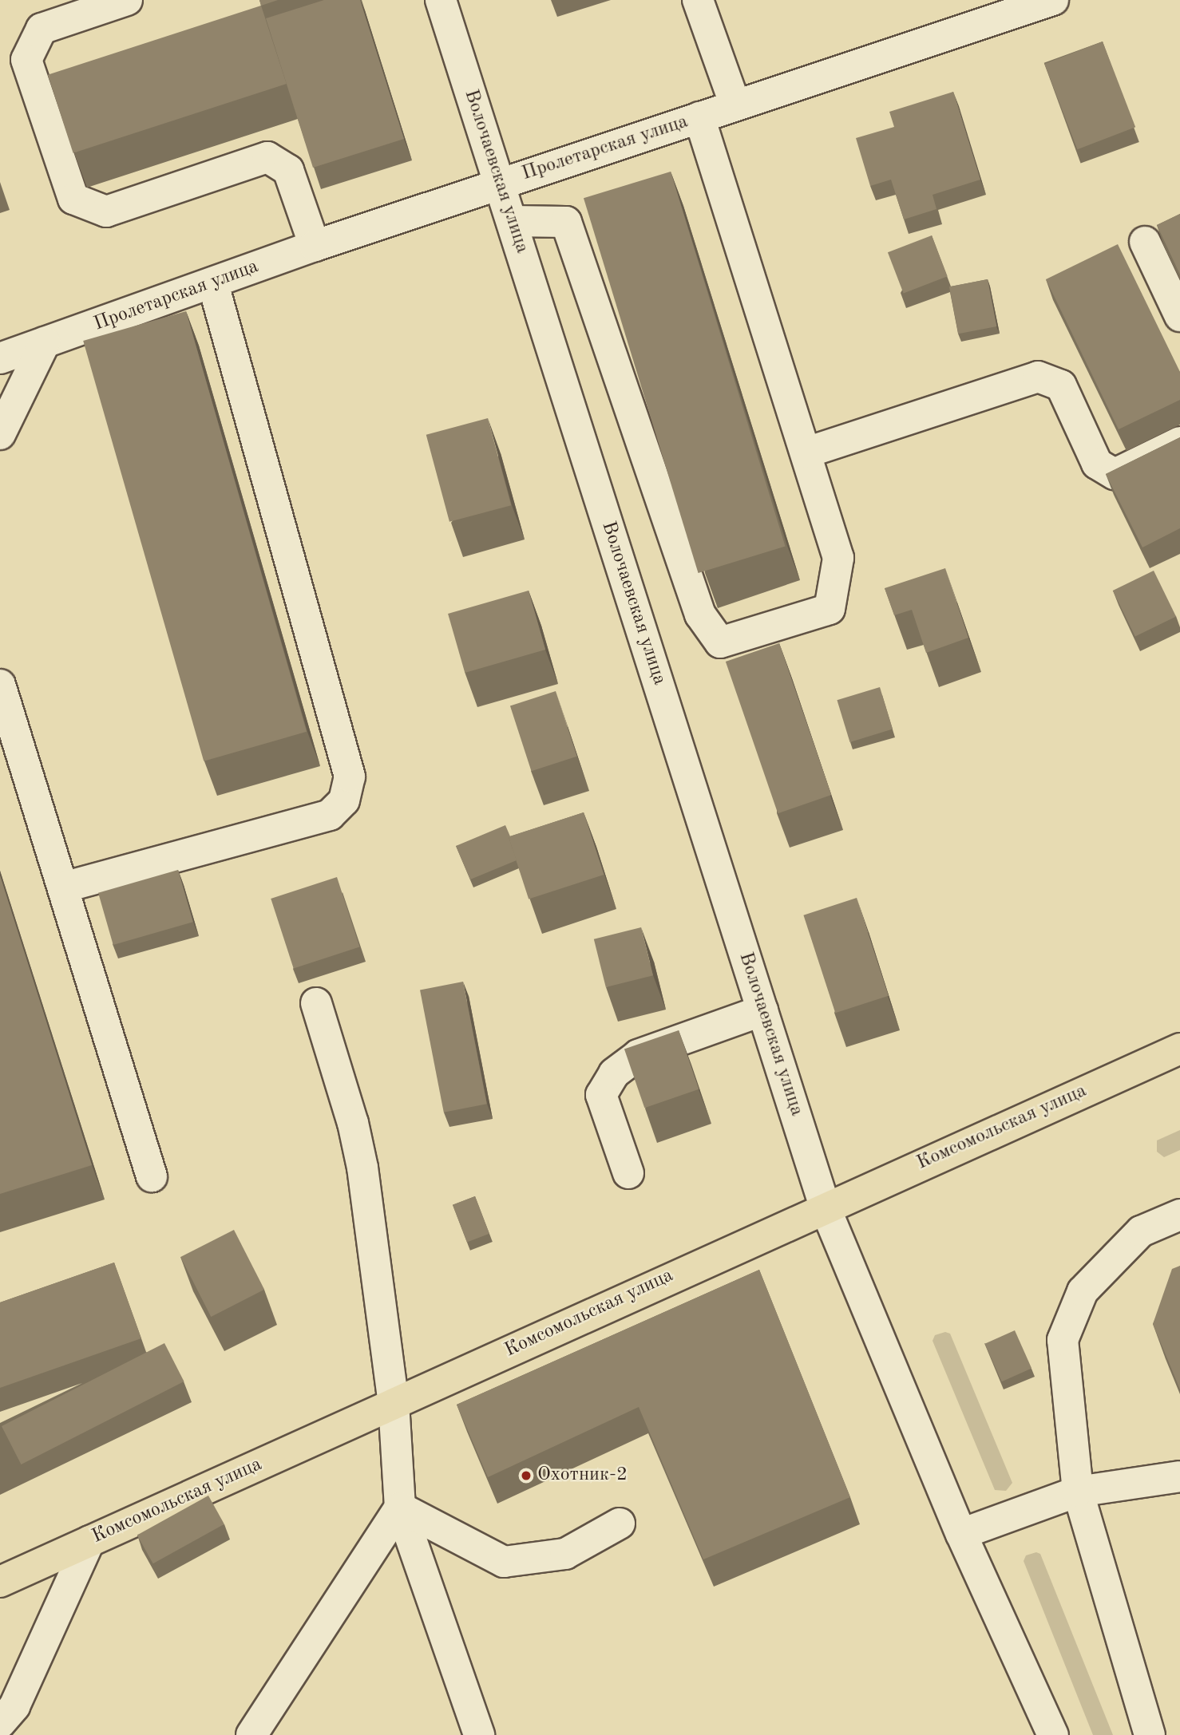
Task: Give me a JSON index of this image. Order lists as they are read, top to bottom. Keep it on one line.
{"streets":{"main road":["Комсомольская улица"],"street":["Пролетарская улица","Волочаевская улица"]},"crossings":[["Пролетарская улица","Волочаевская улица"],["Волочаевская улица","Комсомольская улица"]],"places":["Охотник-2"]}
